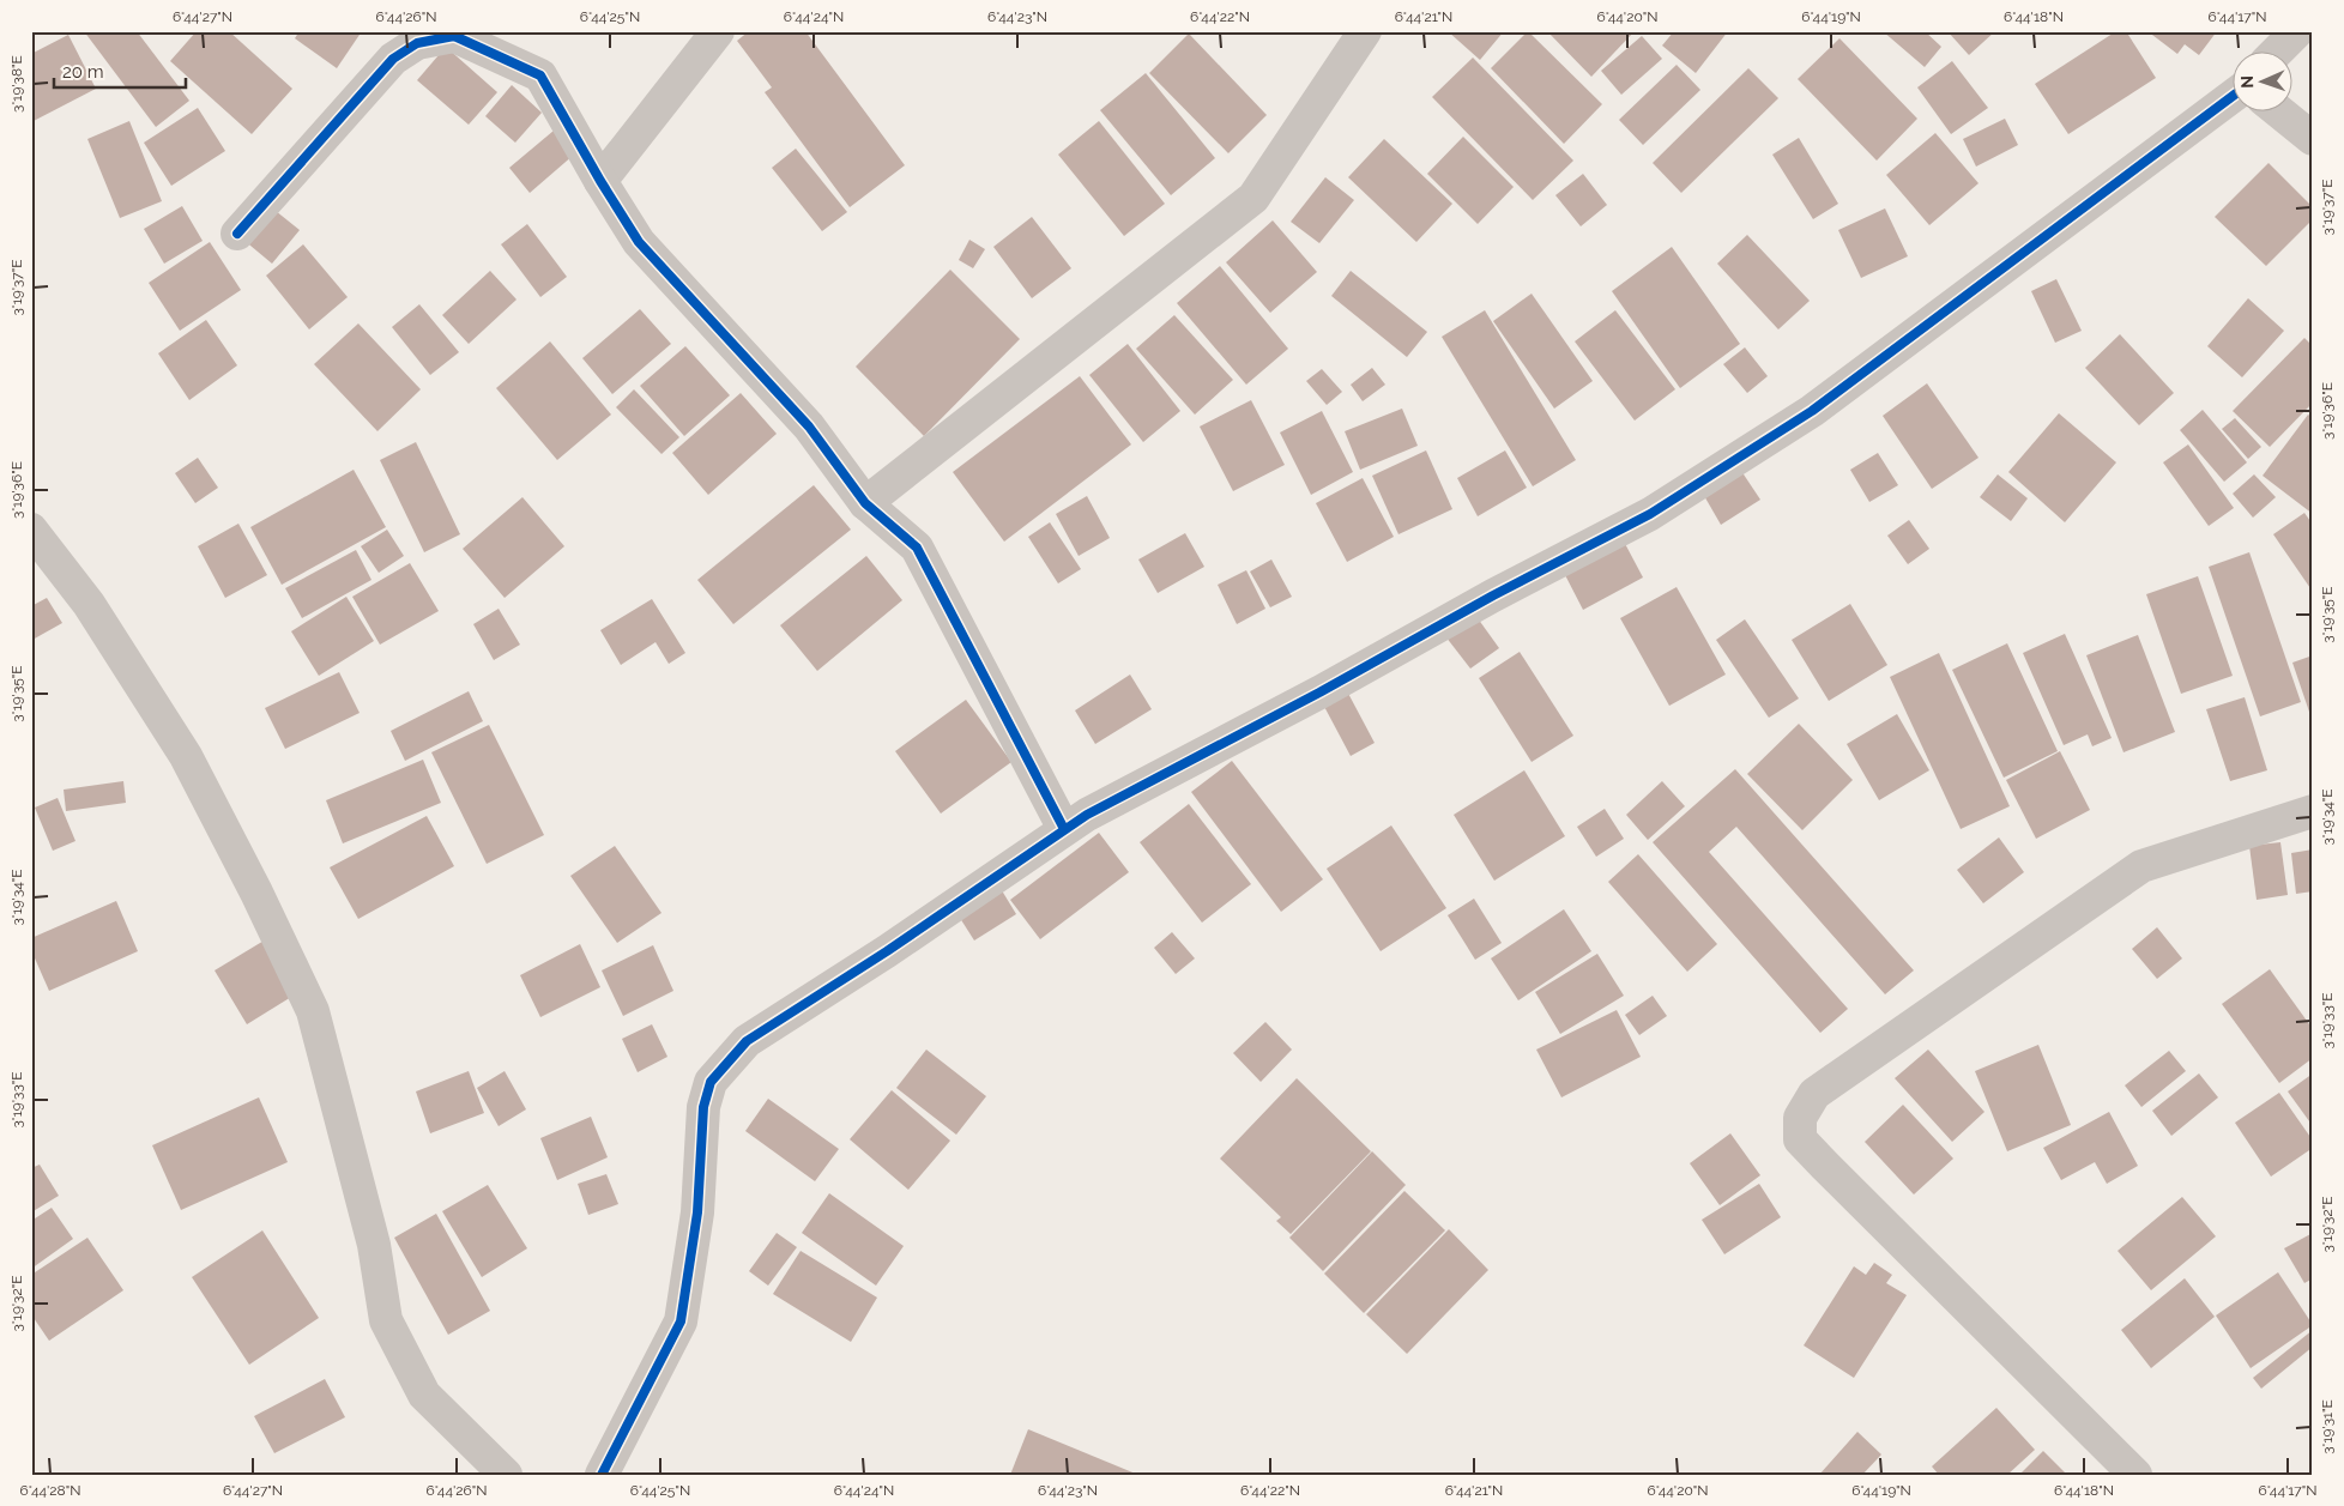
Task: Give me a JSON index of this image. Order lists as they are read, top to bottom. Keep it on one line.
{"scale_bar":"20 m","north":"left","coordinates":["6°44'27\"N","6°44'26\"N","6°44'25\"N","6°44'24\"N","6°44'23\"N","6°44'22\"N","6°44'21\"N","6°44'20\"N","6°44'19\"N","6°44'18\"N","6°44'17\"N","3°19'38\"E","3°19'37\"E","3°19'36\"E","3°19'35\"E","3°19'34\"E","3°19'33\"E","3°19'32\"E","3°19'31\"E","6°44'28\"N"]}
